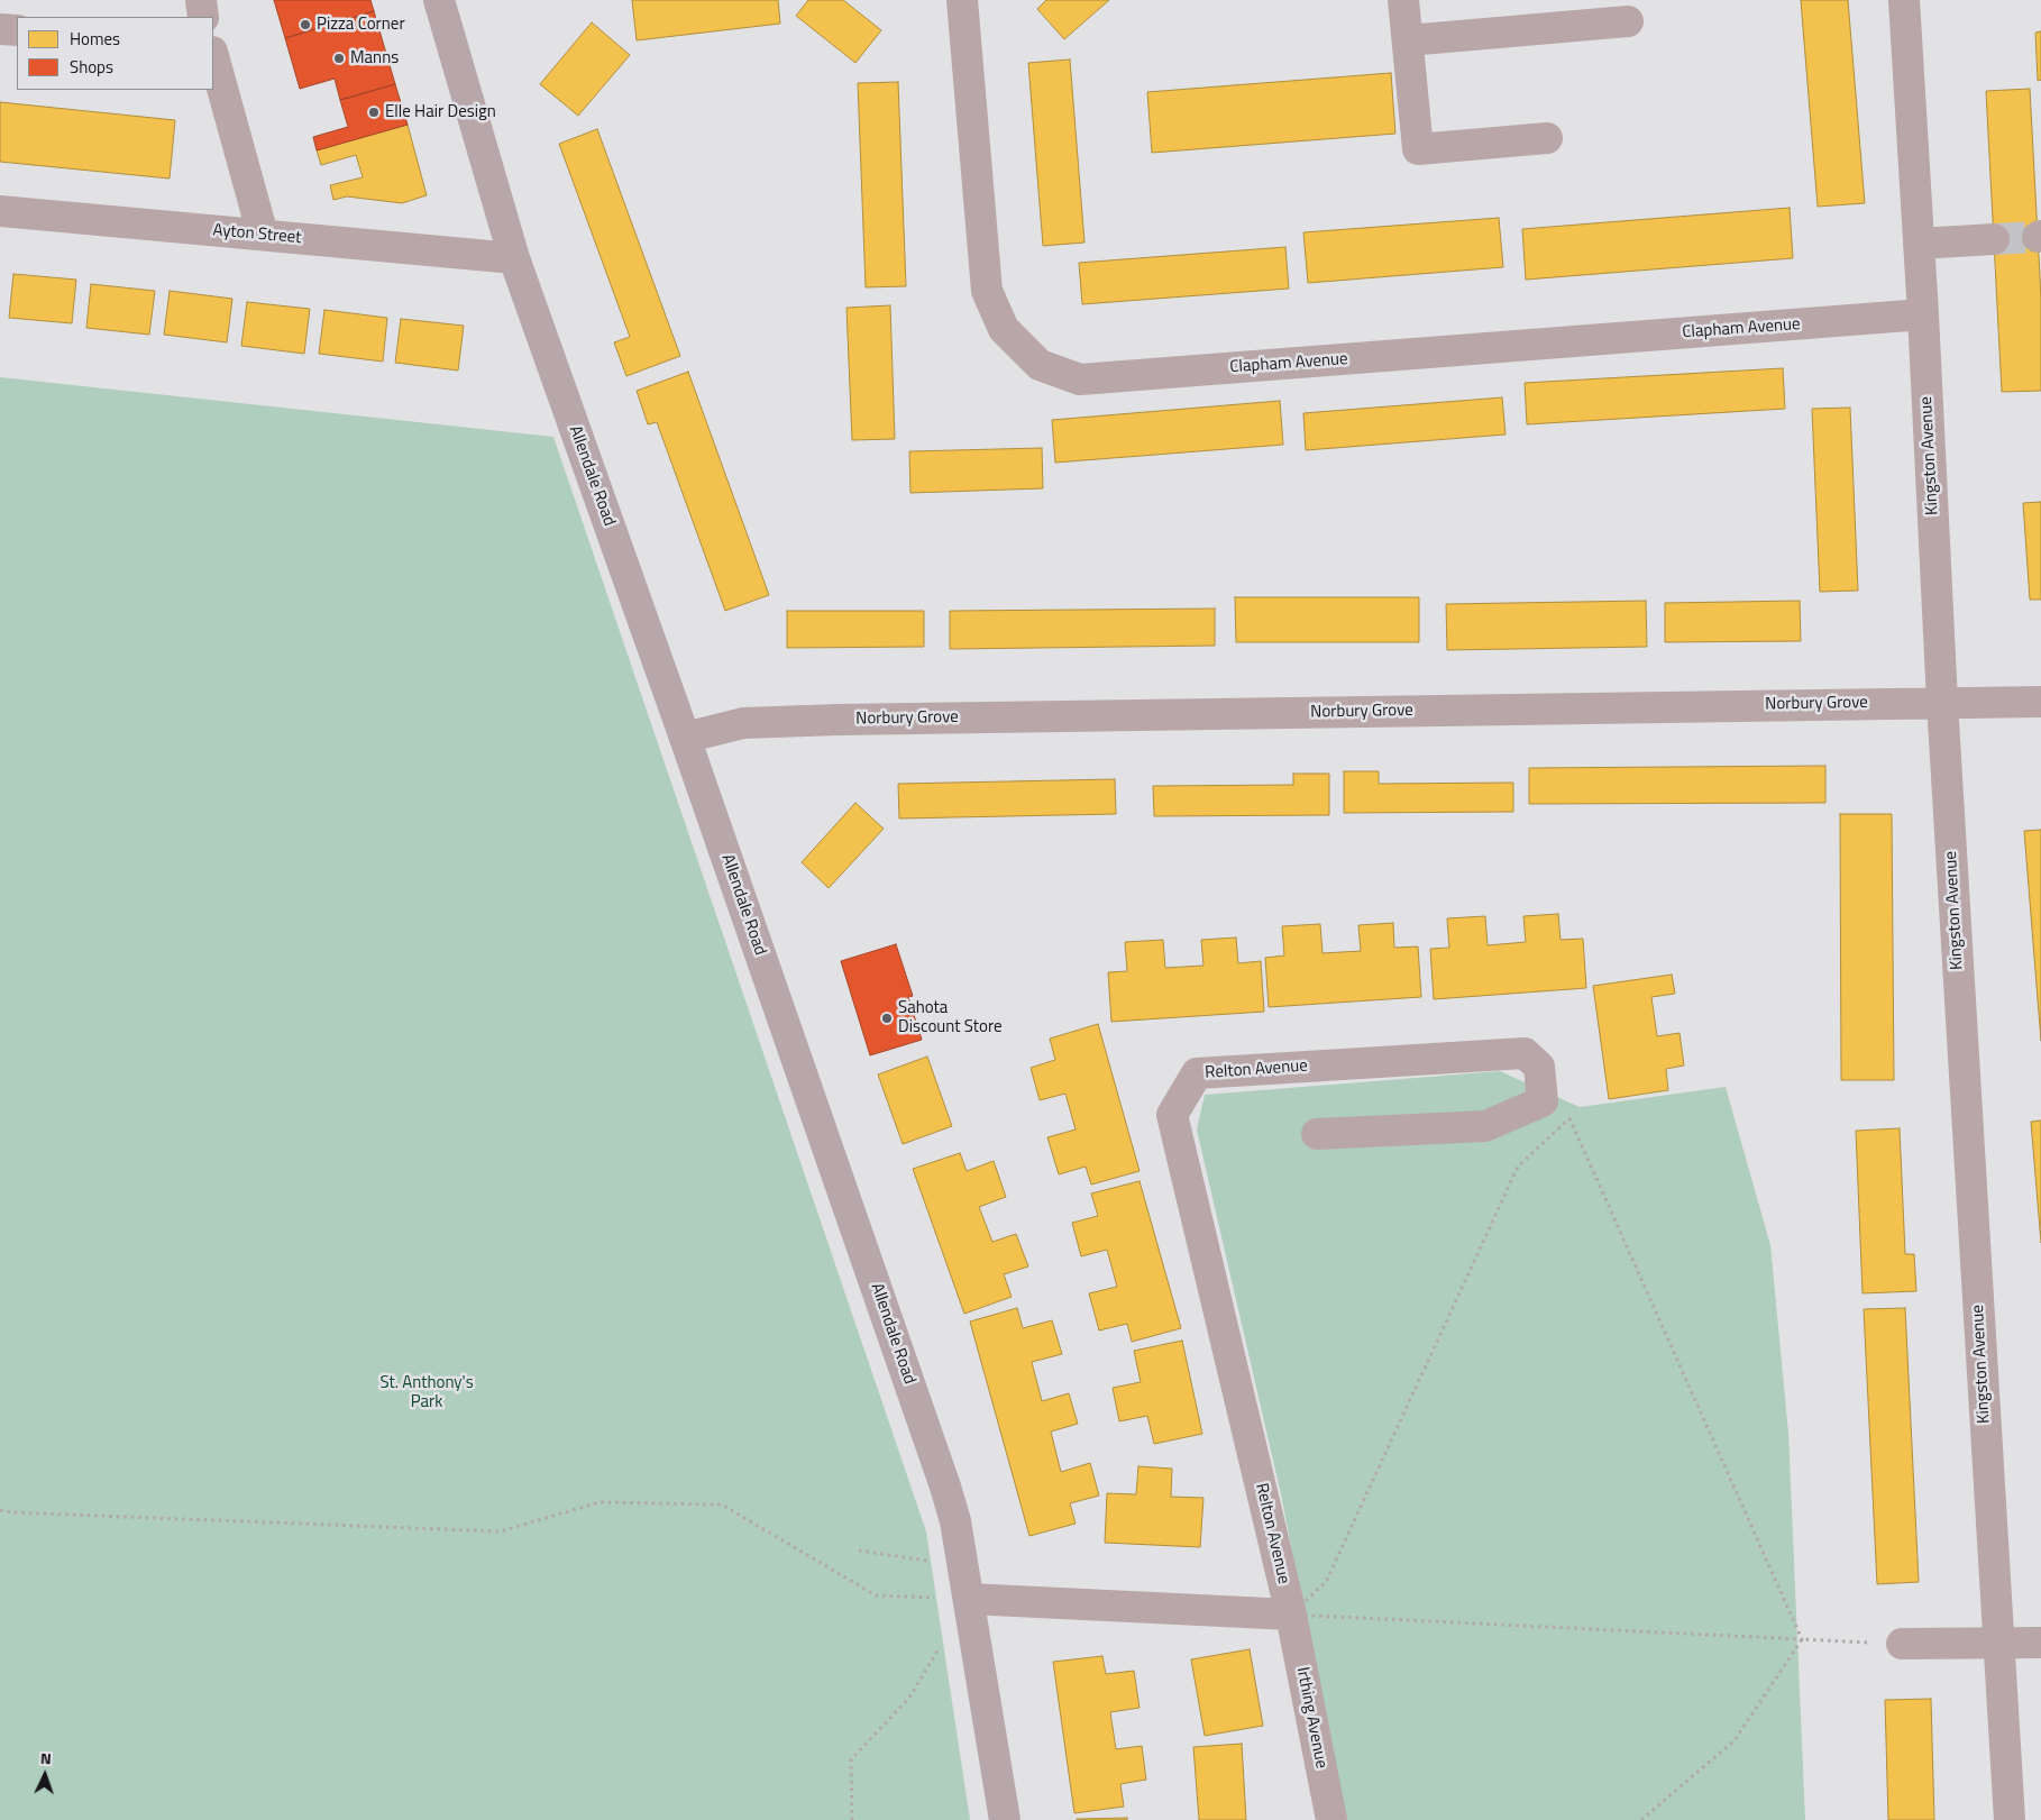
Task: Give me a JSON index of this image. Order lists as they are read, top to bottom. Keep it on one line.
{"streets":{"main road":["Allendale Road"],"street":["Ayton Street","Clapham Avenue","Kingston Avenue","Norbury Grove","Relton Avenue","Irthing Avenue"]},"crossings":[["Ayton Street","Allendale Road"],["Clapham Avenue","Kingston Avenue"],["Kingston Avenue","Norbury Grove"],["Allendale Road","Norbury Grove"],["Relton Avenue","Irthing Avenue"]],"parks":["St. Anthony's Park"],"places":["Pizza Corner","Manns","Elle Hair Design","Sahota Discount Store"],"legend":["Homes","Shops"],"north":"top"}
